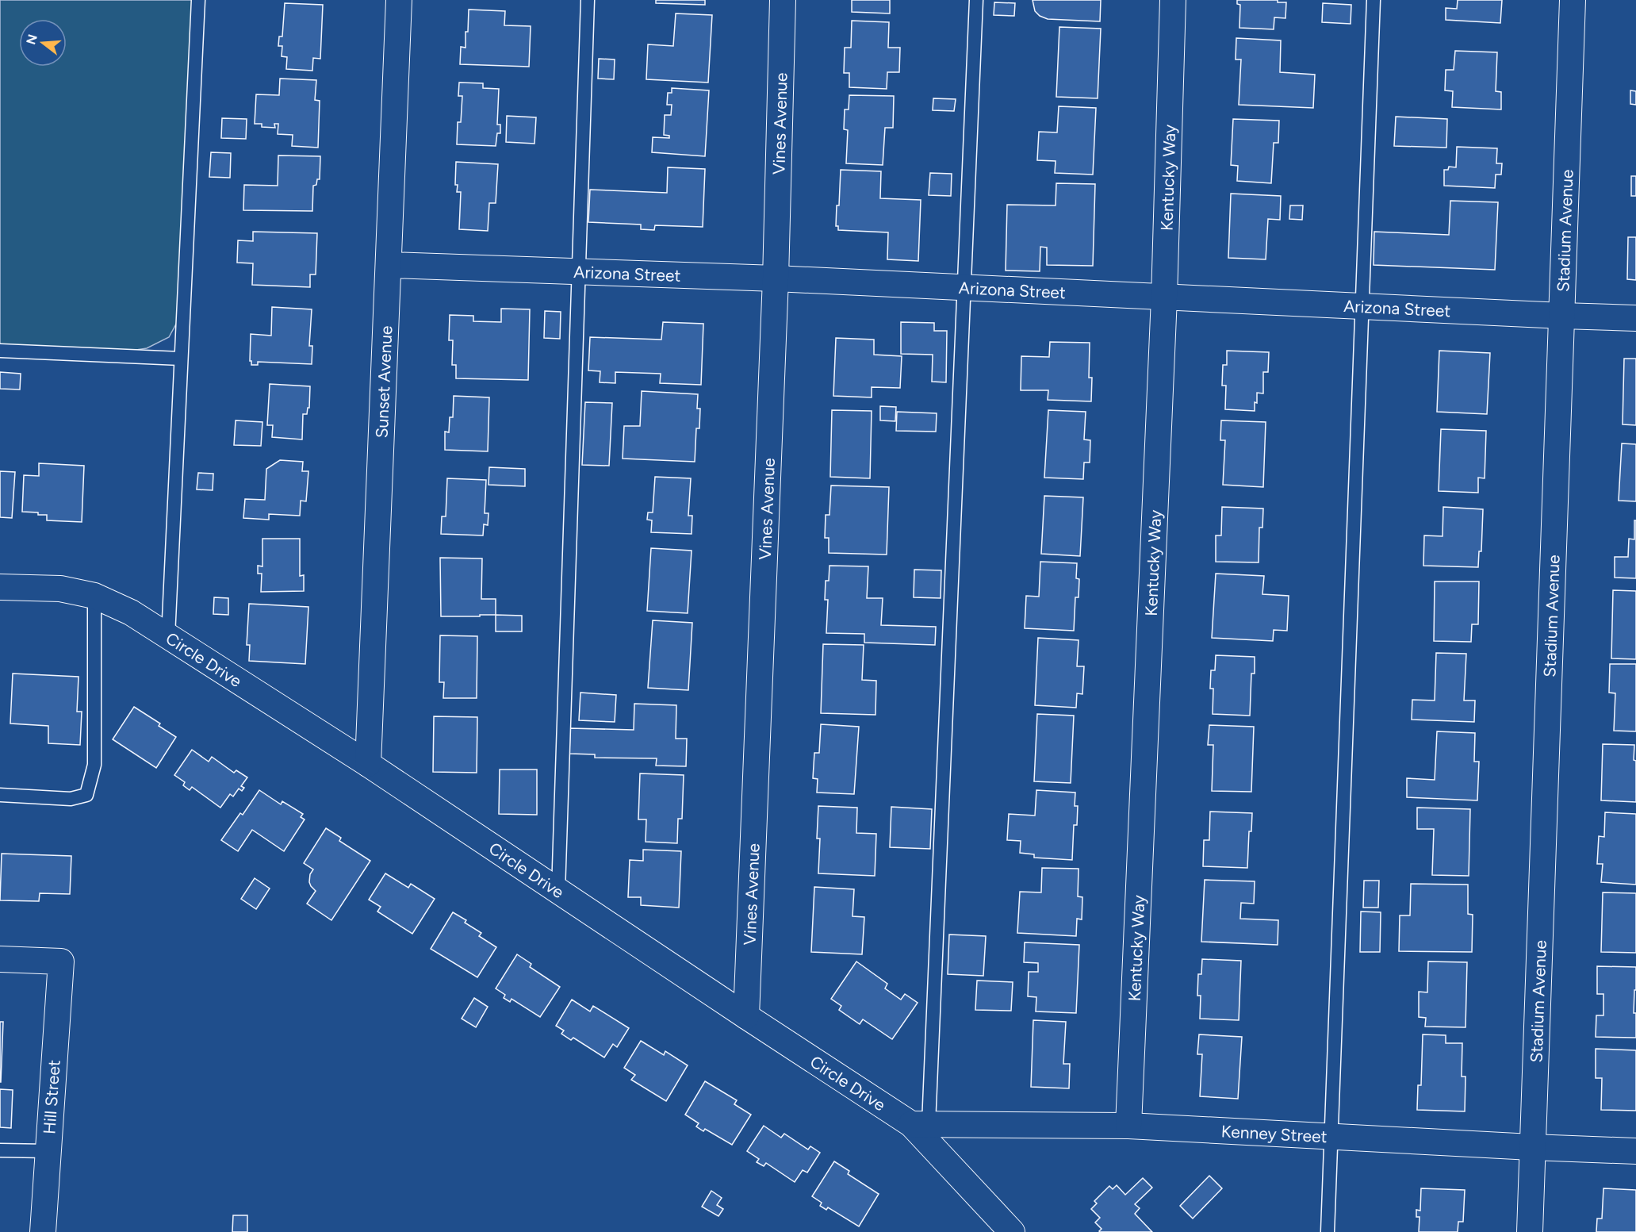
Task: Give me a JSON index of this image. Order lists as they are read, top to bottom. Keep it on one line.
{"streets":{"street":["Vines Avenue","Kentucky Way","Stadium Avenue","Arizona Street","Sunset Avenue","Circle Drive","Hill Street","Kenney Street"]},"crossings":[["Vines Avenue","Arizona Street"],["Vines Avenue","Circle Drive"],["Kentucky Way","Arizona Street"],["Kentucky Way","Kenney Street"],["Stadium Avenue","Arizona Street"],["Stadium Avenue","Kenney Street"],["Arizona Street","Sunset Avenue"],["Sunset Avenue","Circle Drive"],["Circle Drive","Kenney Street"]],"north":"left"}
